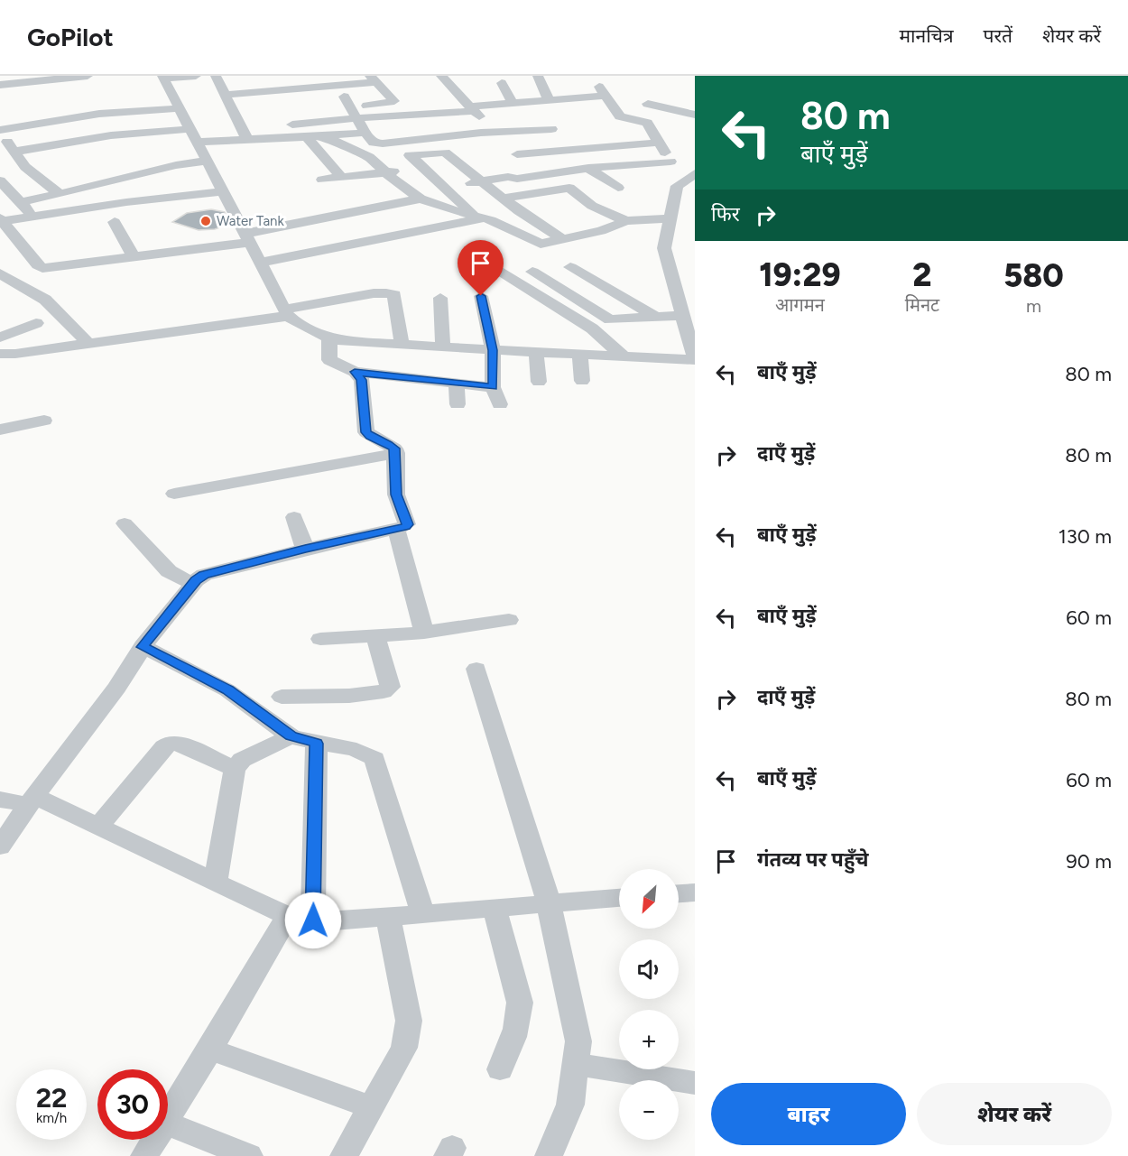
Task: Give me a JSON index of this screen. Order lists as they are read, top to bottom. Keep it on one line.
{"places":["Water Tank"],"north":"bottom left","page":{"header":"GoPilot","nav":["मानचित्र","परतें","शेयर करें"],"turn":["80 m","बाएँ मुड़ें"],"then":"फिर","eta":["19:29","आगमन","2","मिनट","580","m"],"list":[{"name":"बाएँ मुड़ें","value":"80 m"},{"name":"दाएँ मुड़ें","value":"80 m"},{"name":"बाएँ मुड़ें","value":"130 m"},{"name":"बाएँ मुड़ें","value":"60 m"},{"name":"दाएँ मुड़ें","value":"80 m"},{"name":"बाएँ मुड़ें","value":"60 m"},{"name":"गंतव्य पर पहुँचे","value":"90 m"}],"map_buttons":["+","−"],"speed":"22 km/h","limit":"30","buttons":["बाहर","शेयर करें"]}}
